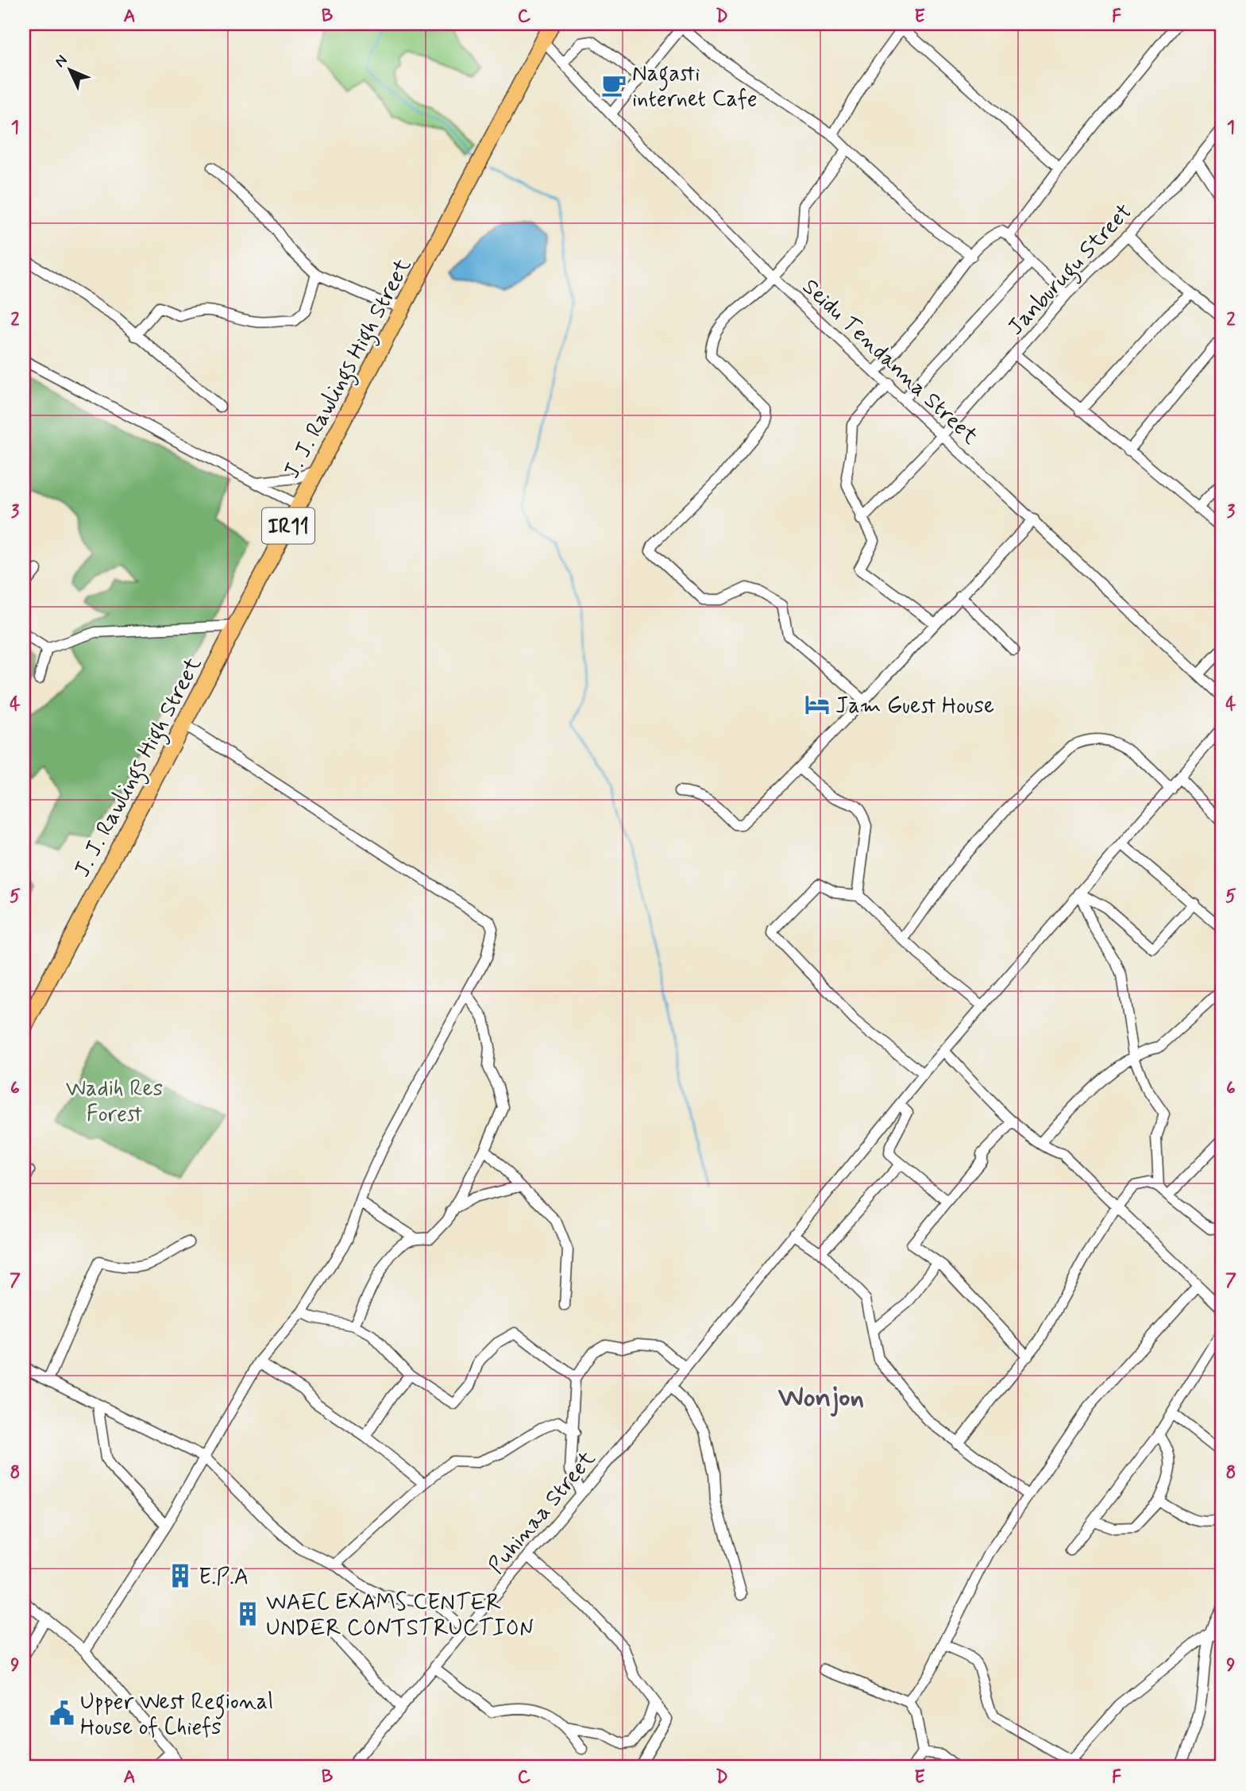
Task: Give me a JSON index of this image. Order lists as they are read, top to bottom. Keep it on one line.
{"streets":{"main road":["J. J. Rawlings High Street","IR11"],"street":["Janburugu Street","Seidu Tendanna Street","Puhinaa Street"]},"crossings":[["Janburugu Street","Seidu Tendanna Street"],["Seidu Tendanna Street","J. J. Rawlings High Street"]],"districts":["Wonjon"],"parks":["Wadih Res Forest"],"places":{"cafe":["Nagasti internet Cafe"],"hotel":["Jam Guest House"],"building":["E.P.A","WAEC EXAMS CENTER UNDER CONTSTRUCTION"],"public building":["Upper West Regional House of Chiefs"]},"north":"top left","grid":{"columns":["A","B","C","D","E","F"],"rows":["1","2","3","4","5","6","7","8","9"]}}
